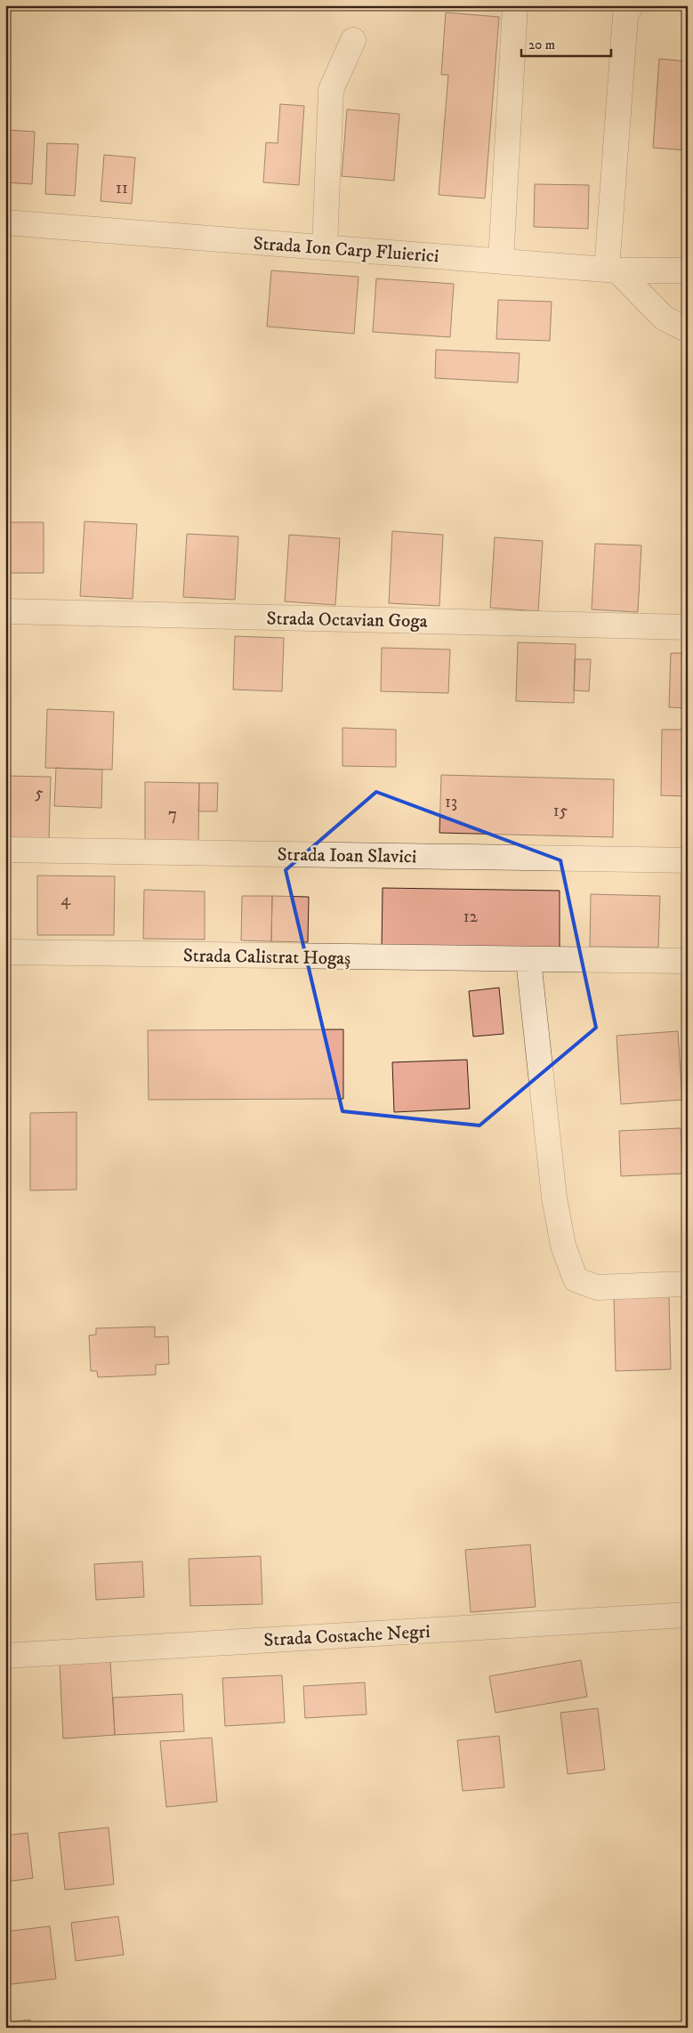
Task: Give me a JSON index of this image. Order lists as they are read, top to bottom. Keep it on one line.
{"streets":{"street":["Strada Ion Carp Fluierici","Strada Octavian Goga","Strada Ioan Slavici","Strada Calistrat Hogaș","Strada Costache Negri"]},"house_numbers":["11","5","13","15","7","4","12"],"scale_bar":"20 m"}
